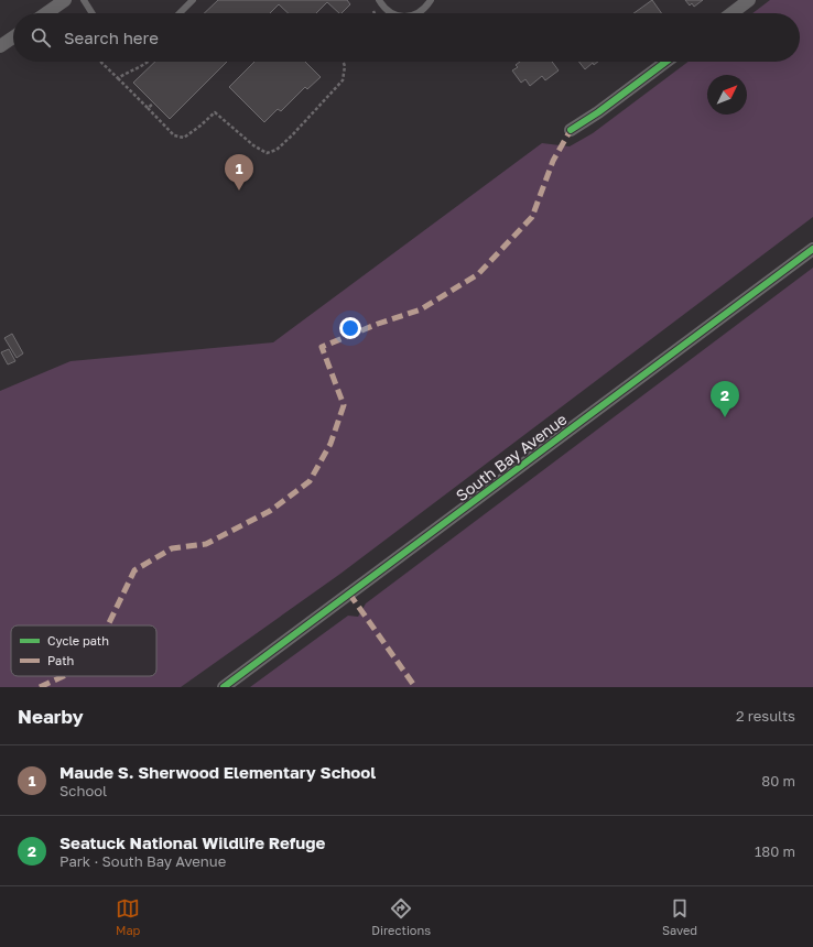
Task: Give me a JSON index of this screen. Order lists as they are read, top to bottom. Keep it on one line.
{"streets":{"street":["South Bay Avenue"]},"legend":["Cycle path","Path"],"north":"top right","page":{"search":"Search here","pins":["1","2"],"heading":["Nearby","2 results"],"list":[{"mark":"1","name":"Maude S. Sherwood Elementary School","note":"School","value":"80 m"},{"mark":"2","name":"Seatuck National Wildlife Refuge","note":"Park · South Bay Avenue","value":"180 m"}],"nav":["Map","Directions","Saved"]}}
